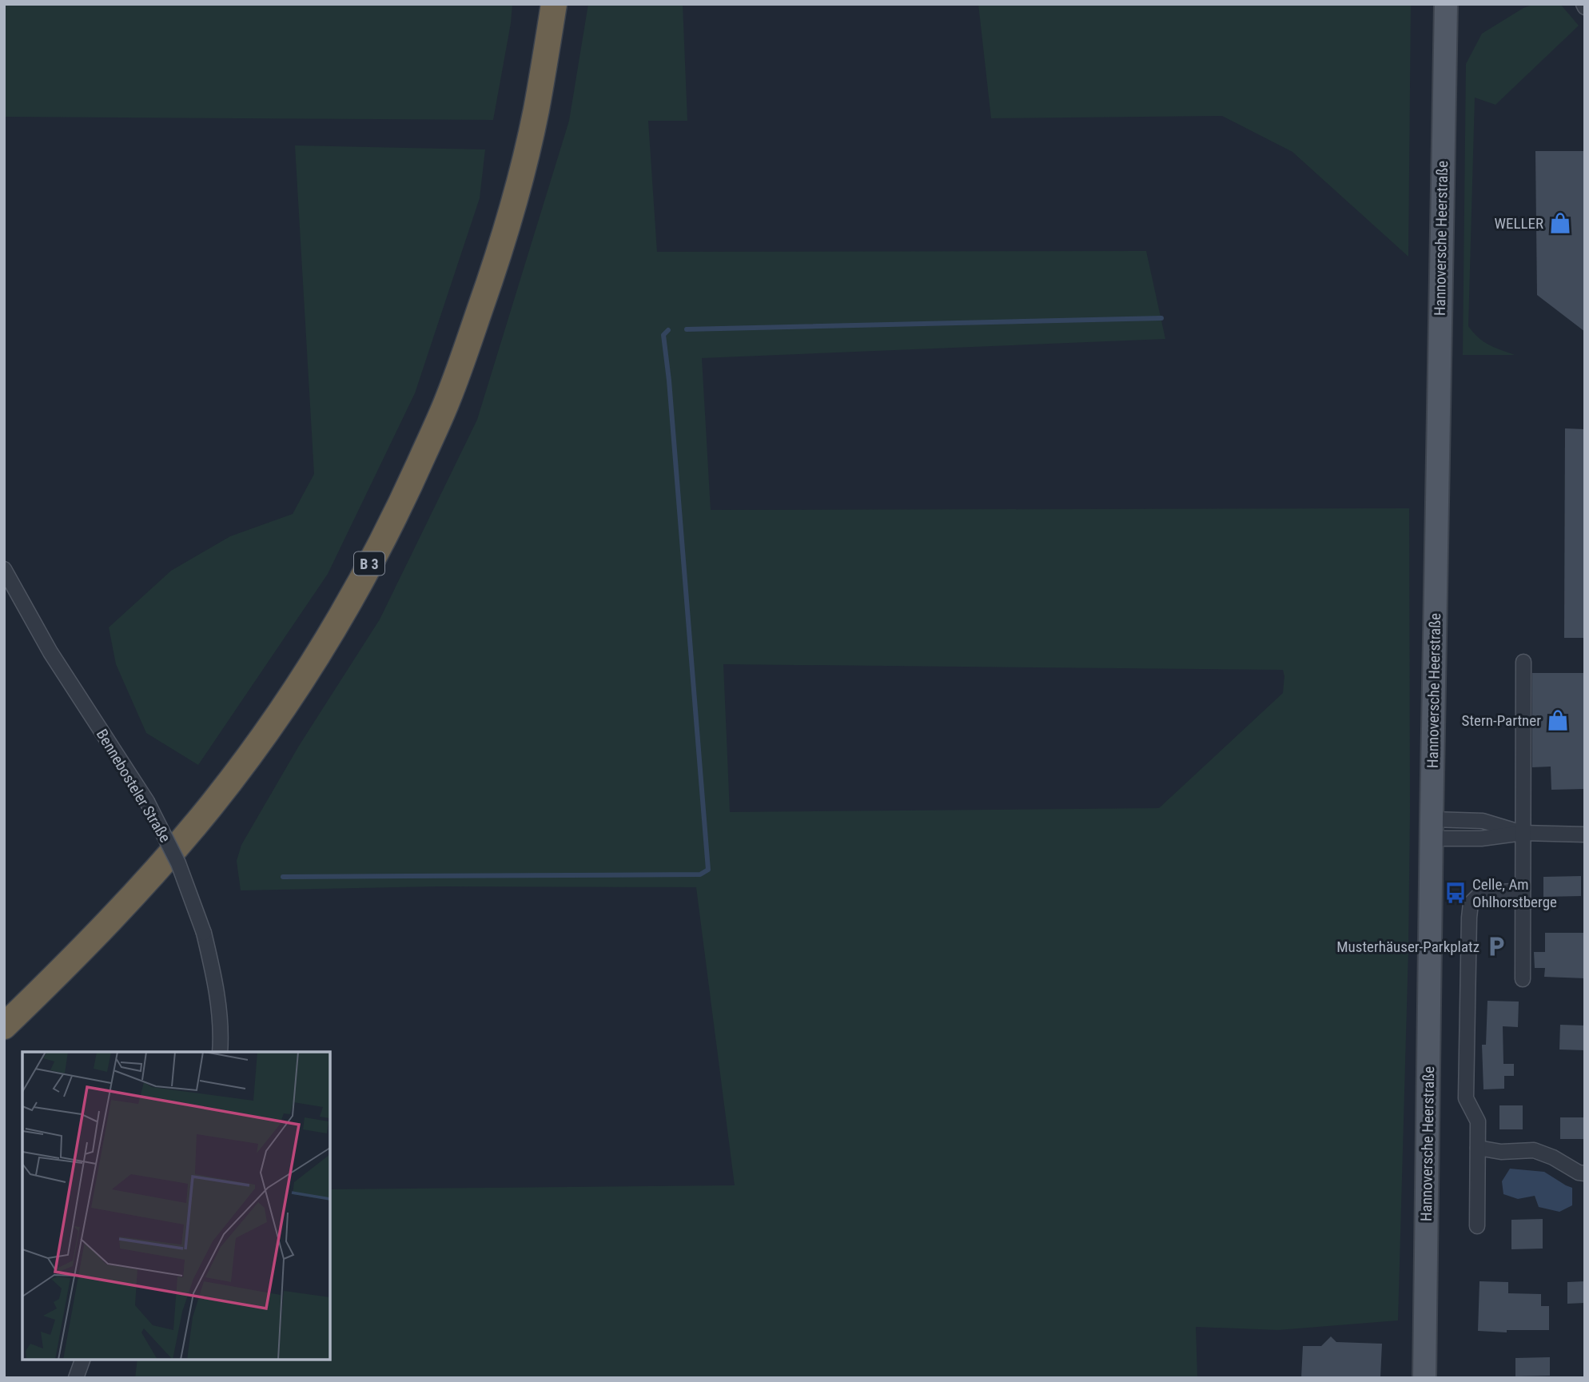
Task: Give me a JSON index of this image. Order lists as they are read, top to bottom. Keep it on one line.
{"streets":{"highway":["B 3"],"main road":["Hannoversche Heerstraße"],"street":["Bennebosteler Straße"]},"places":{"shop":["WELLER","Stern-Partner"],"bus stop":["Celle, Am Ohlhorstberge"],"parking":["Musterhäuser-Parkplatz"]}}
